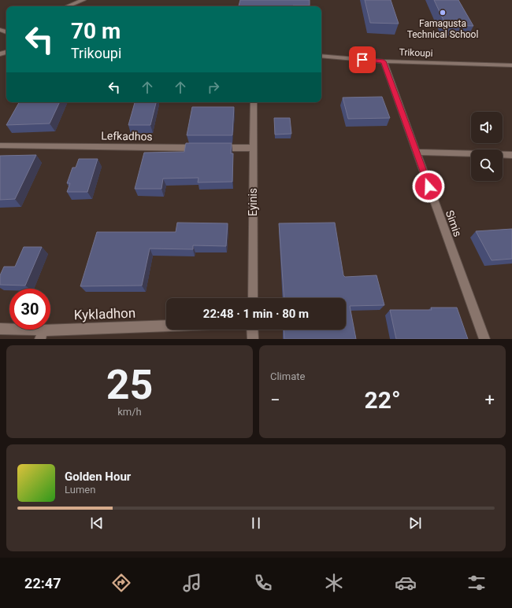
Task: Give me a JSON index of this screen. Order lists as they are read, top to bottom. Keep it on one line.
{"streets":{"street":["Trikoupi","Lefkadhos","Eyinis","Simis","Kykladhon"]},"crossings":[["Trikoupi","Simis"]],"places":["Famagusta Technical School"],"page":{"turn":["70 m","Trikoupi"],"limit":"30","trip":"22:48 · 1 min · 80 m","tile":[["25","km/h"],"Climate"],"heat":["−","22°","+"],"song":["Golden Hour","Lumen"],"tabs":"22:47"}}
